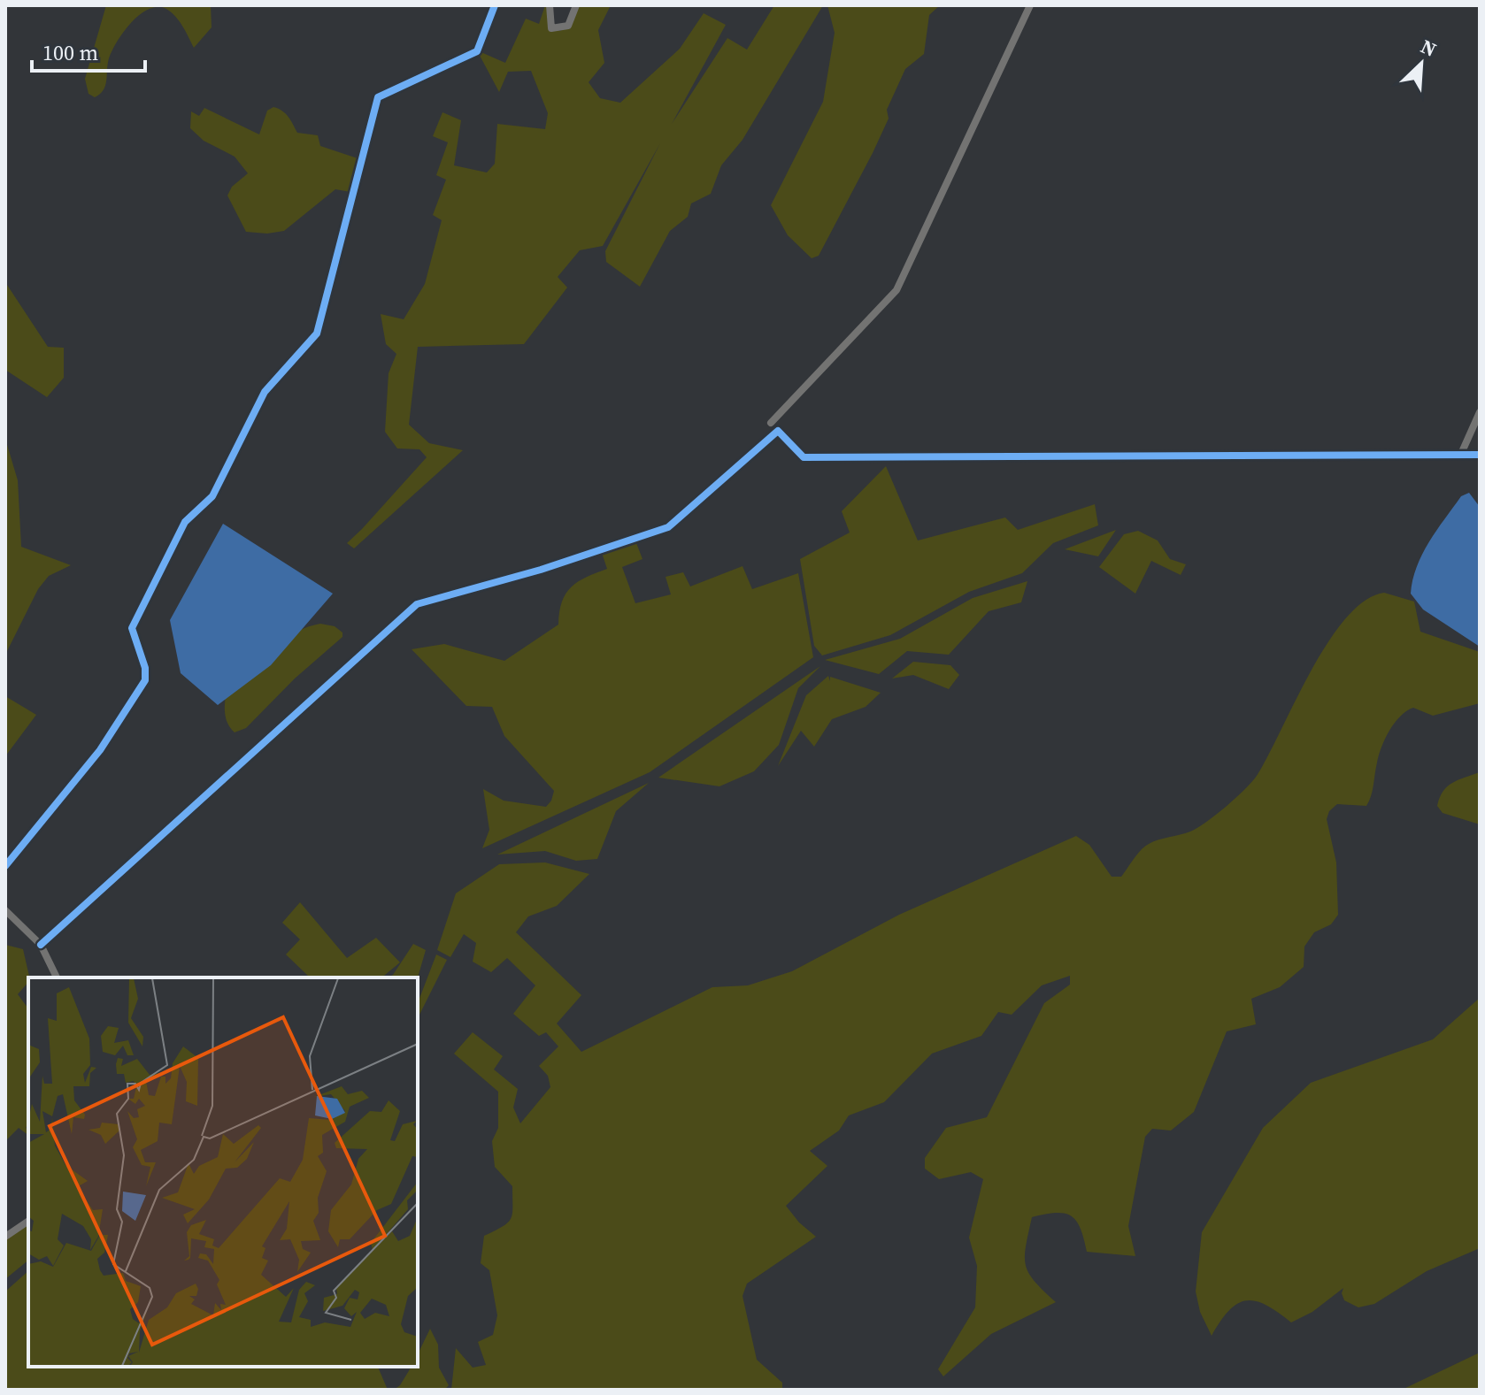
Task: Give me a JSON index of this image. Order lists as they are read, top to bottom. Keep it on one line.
{"scale_bar":"100 m","north":"top right"}
